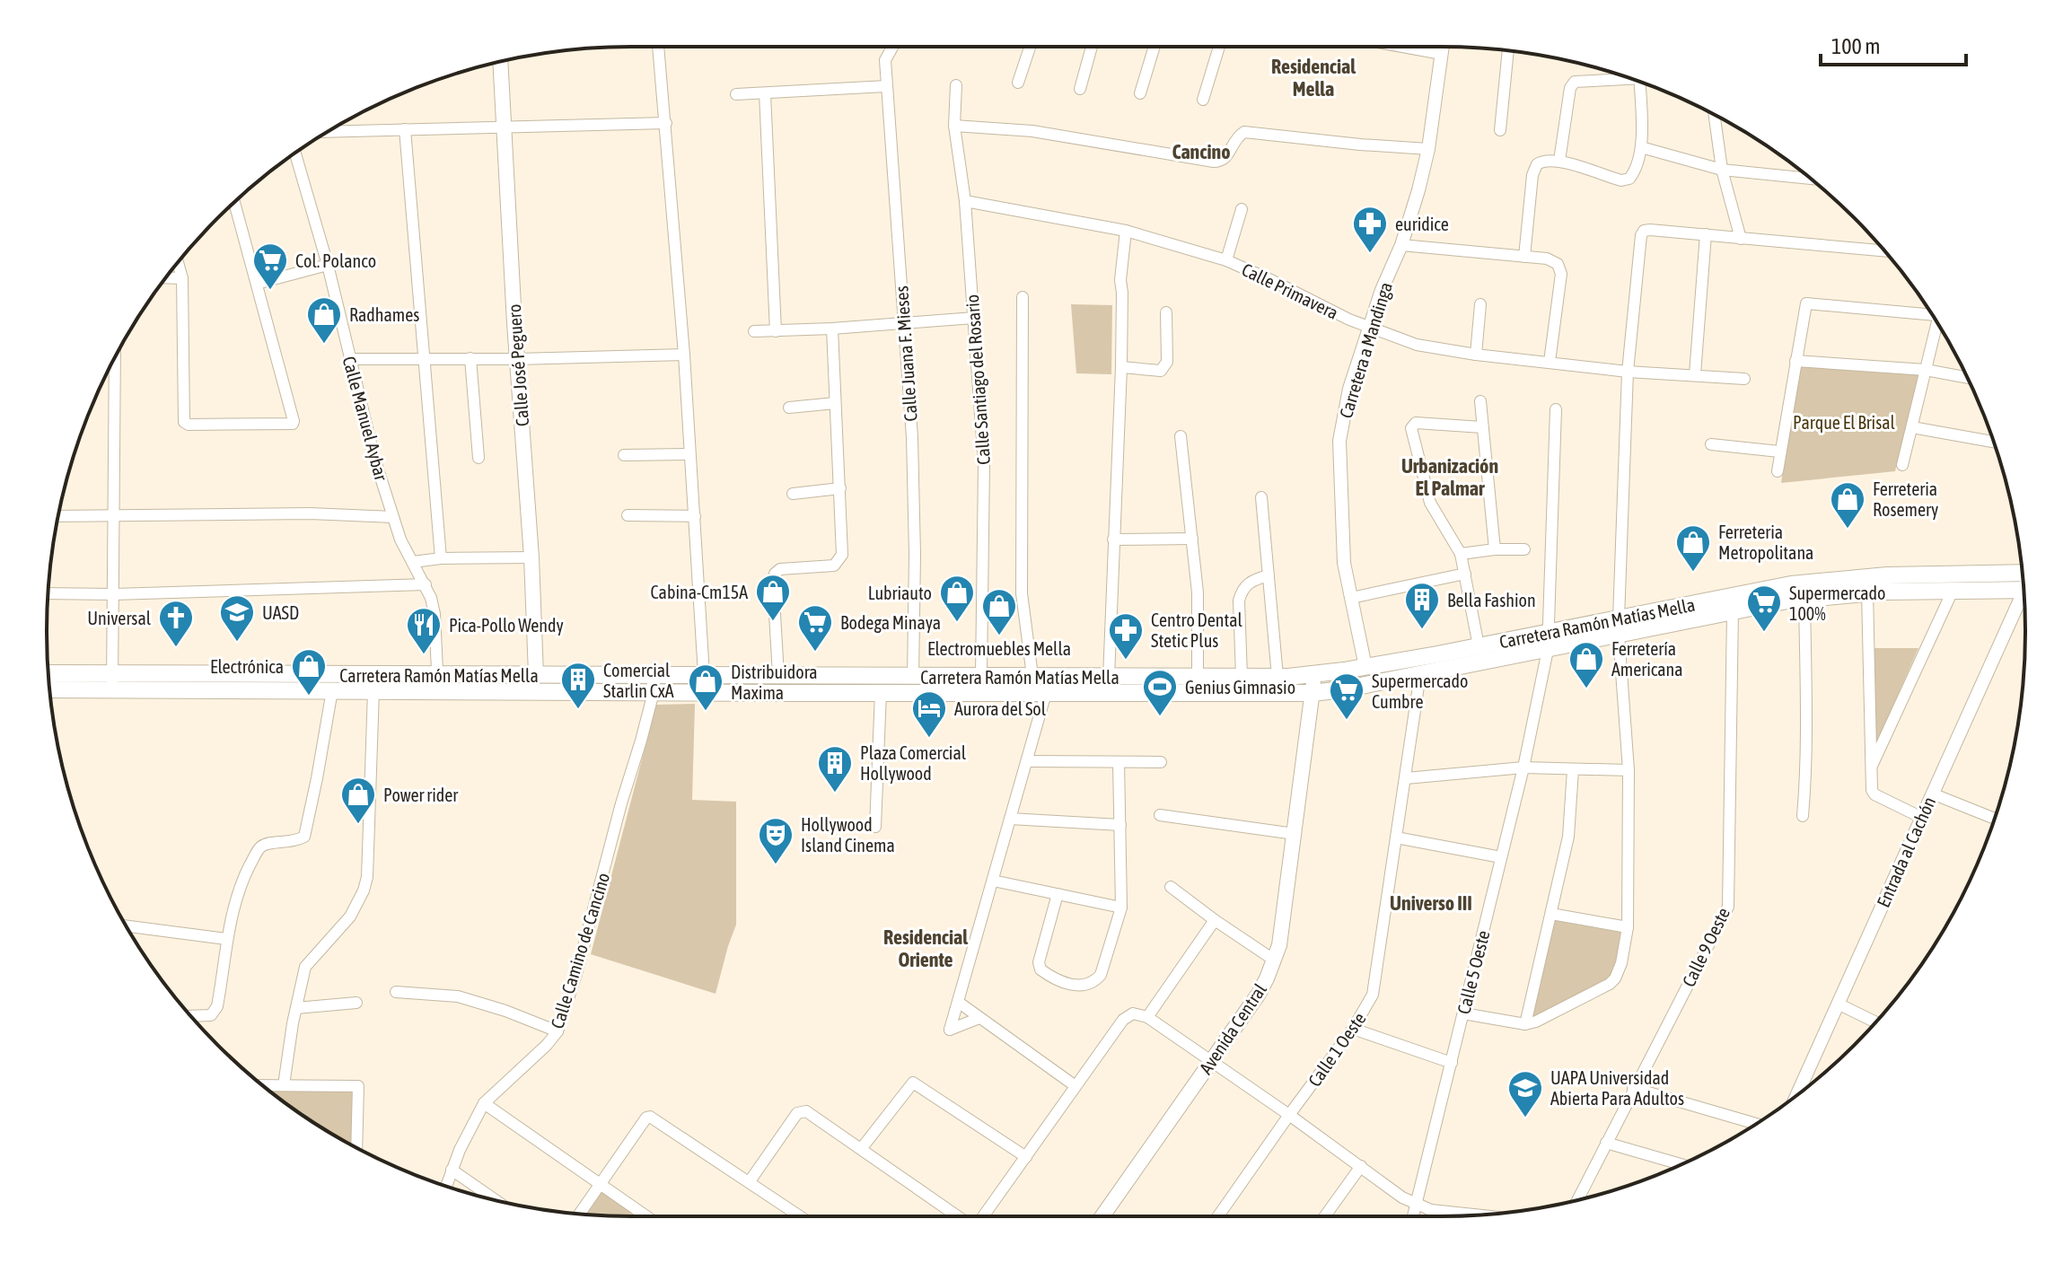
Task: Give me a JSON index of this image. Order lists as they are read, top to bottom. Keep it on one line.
{"streets":{"main road":["Calle José Peguero","Carretera Ramón Matías Mella","Avenida Central"],"street":["Calle Primavera","Carretera a Mandinga","Calle Juana F. Mieses","Calle Santiago del Rosario","Calle Manuel Aybar","Entrada al Cachón","Calle 9 Oeste","Calle Camino de Cancino","Calle 5 Oeste","Calle 1 Oeste"]},"crossings":[["Calle Primavera","Carretera a Mandinga"],["Calle Primavera","Calle Santiago del Rosario"],["Carretera a Mandinga","Carretera Ramón Matías Mella"],["Calle Juana F. Mieses","Carretera Ramón Matías Mella"],["Calle José Peguero","Carretera Ramón Matías Mella"],["Calle Santiago del Rosario","Carretera Ramón Matías Mella"],["Calle Manuel Aybar","Carretera Ramón Matías Mella"],["Carretera Ramón Matías Mella","Calle 9 Oeste"],["Carretera Ramón Matías Mella","Calle Camino de Cancino"],["Carretera Ramón Matías Mella","Calle 5 Oeste"],["Carretera Ramón Matías Mella","Avenida Central"],["Carretera Ramón Matías Mella","Calle 1 Oeste"]],"districts":["Residencial Mella","Cancino","Urbanización El Palmar","Universo III","Residencial Oriente"],"parks":["Parque El Brisal"],"places":{"pharmacy":["euridice","Centro Dental Stetic Plus"],"supermarket":["Col. Polanco","Supermercado 100%","Bodega Minaya","Supermercado Cumbre"],"shop":["Radhames","Ferreteria Rosemery","Ferreteria Metropolitana","Cabina-Cm15A","Lubriauto","Electromuebles Mella","Ferretería Americana","Electrónica","Distribuidora Maxima","Power rider"],"building":["Bella Fashion","Comercial Starlin CxA","Plaza Comercial Hollywood"],"school or university":["UASD","UAPA Universidad Abierta Para Adultos"],"church":["Universal"],"restaurant":["Pica-Pollo Wendy"],"sports":["Genius Gimnasio"],"hotel":["Aurora del Sol"],"theatre":["Hollywood Island Cinema"]},"scale_bar":"100 m"}
